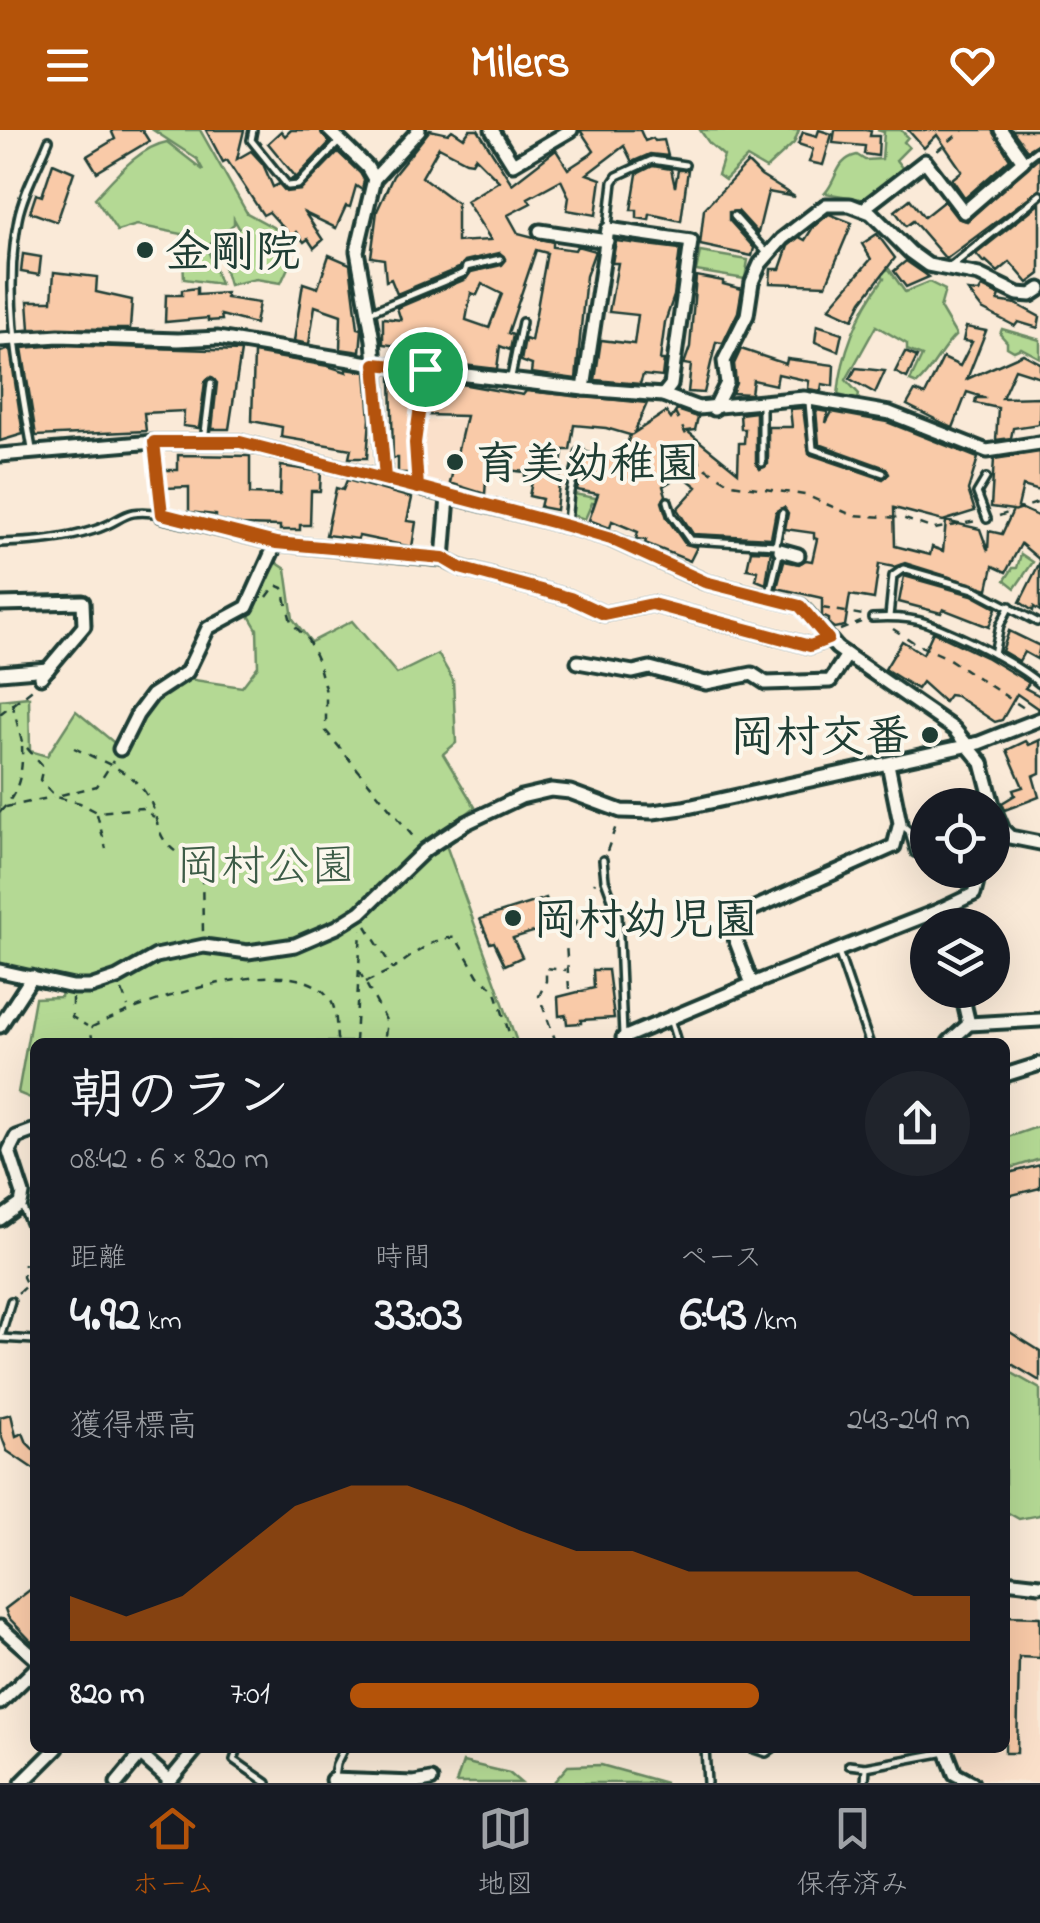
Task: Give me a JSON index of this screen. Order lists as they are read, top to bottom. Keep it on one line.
{"parks":["岡村公園"],"places":["金剛院","育美幼稚園","岡村交番","岡村幼児園"],"page":{"header":"Milers","heading":["朝のラン","08:42 · 6 × 820 m"],"stats":[["距離","4.92 km"],["時間","33:03"],["ペース","6:43 /km"]],"chart":["獲得標高","243–249 m"],"list":[{"name":"820 m","note":"7:01"}],"tabs":["ホーム","地図","保存済み"]}}
